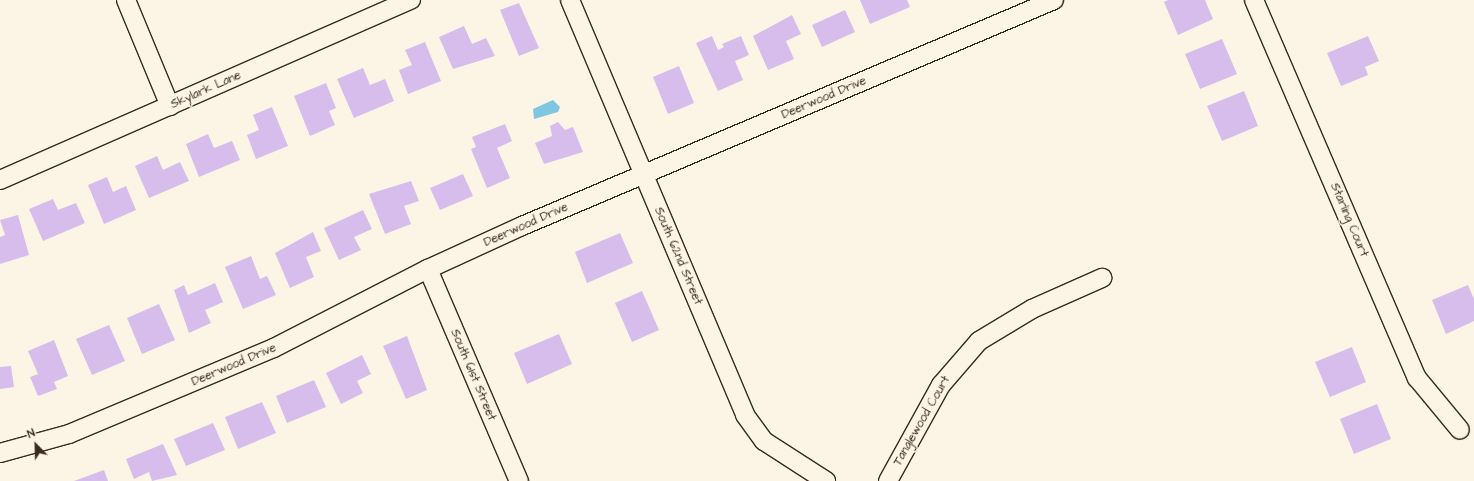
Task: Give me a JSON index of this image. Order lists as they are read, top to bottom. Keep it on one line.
{"streets":{"street":["Skylark Lane","Deerwood Drive","Starling Court","South 62nd Street","South 61st Street","Tanglewood Court"]},"crossings":[["Deerwood Drive","South 62nd Street"],["Deerwood Drive","South 61st Street"]],"north":"top left"}
